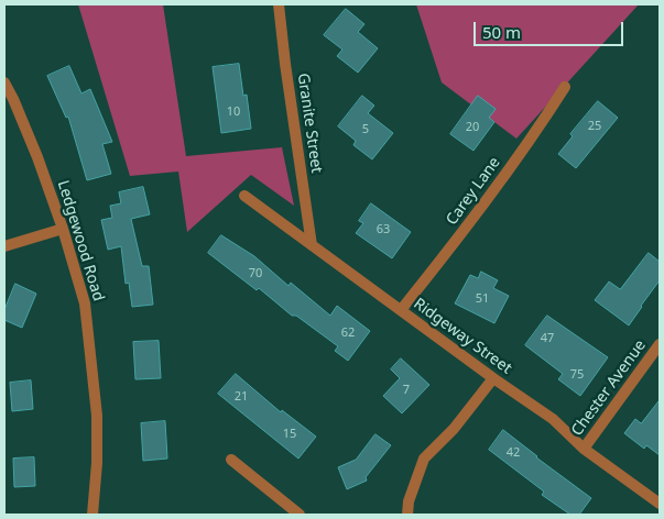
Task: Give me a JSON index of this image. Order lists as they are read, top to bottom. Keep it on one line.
{"streets":{"street":["Granite Street","Carey Lane","Ledgewood Road","Ridgeway Street","Chester Avenue"]},"crossings":[["Granite Street","Ridgeway Street"],["Carey Lane","Ridgeway Street"],["Ridgeway Street","Chester Avenue"]],"house_numbers":["10","25","20","5","63","70","51","62","47","75","7","21","15","42"],"scale_bar":"50 m"}
